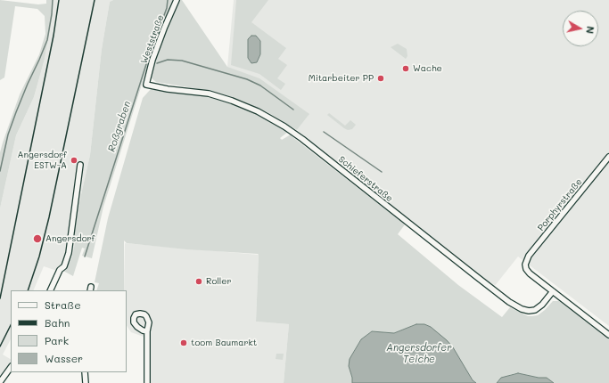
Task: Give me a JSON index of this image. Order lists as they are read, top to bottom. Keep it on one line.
{"streets":{"street":["Weststraße","Schieferstraße","Porphyrstraße"]},"crossings":[["Weststraße","Schieferstraße"],["Schieferstraße","Porphyrstraße"]],"water":["Roßgraben","Angersdorfer Teiche"],"places":["Wache","Mitarbeiter PP","Angersdorf ESTW-A","Angersdorf","Roller","toom Baumarkt"],"legend":["Straße","Bahn","Park","Wasser"],"north":"right"}
